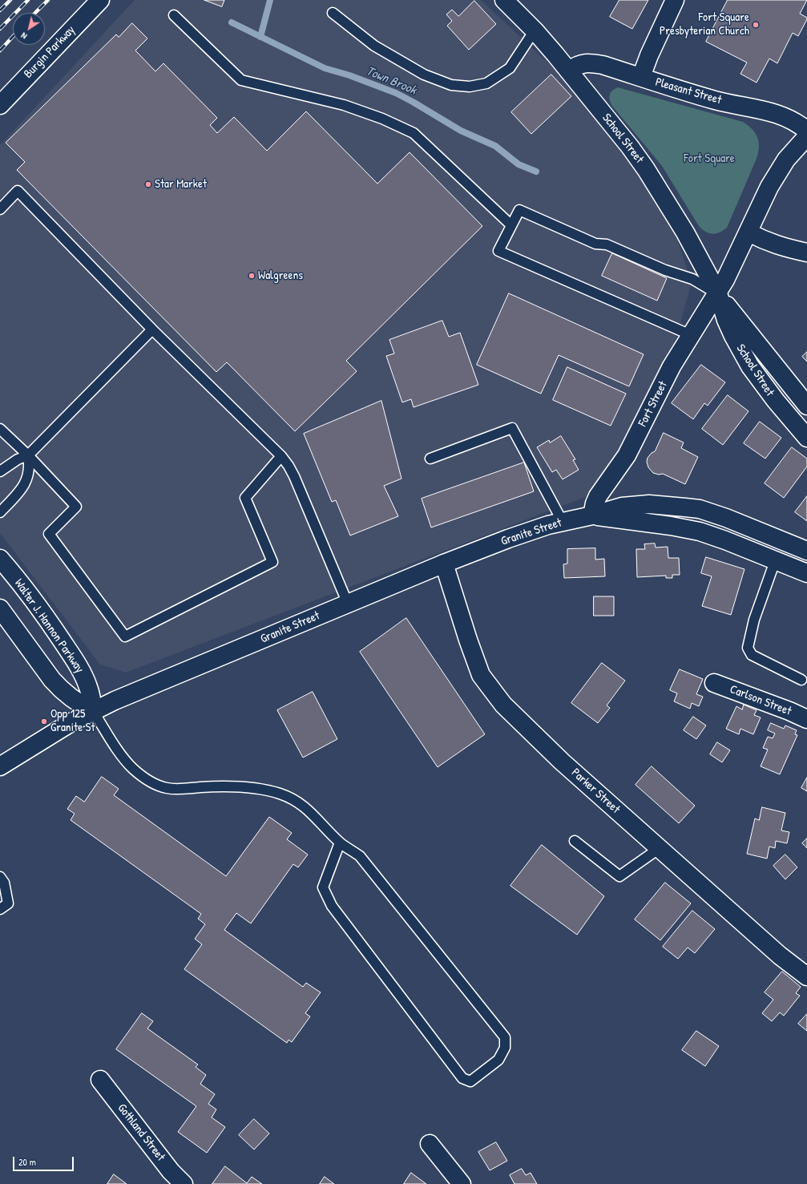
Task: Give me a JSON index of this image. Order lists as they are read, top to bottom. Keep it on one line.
{"streets":{"main road":["Burgin Parkway","Pleasant Street","School Street","Fort Street","Granite Street","Walter J. Hannon Parkway","Carlson Street","Parker Street","Gothland Street"]},"crossings":[["Pleasant Street","School Street"],["School Street","Fort Street"],["Fort Street","Granite Street"],["Granite Street","Walter J. Hannon Parkway"],["Granite Street","Parker Street"]],"water":["Town Brook"],"parks":["Fort Square"],"places":["Fort Square Presbyterian Church","Star Market","Walgreens","Opp 125 Granite St"],"scale_bar":"20 m","north":"bottom left"}
